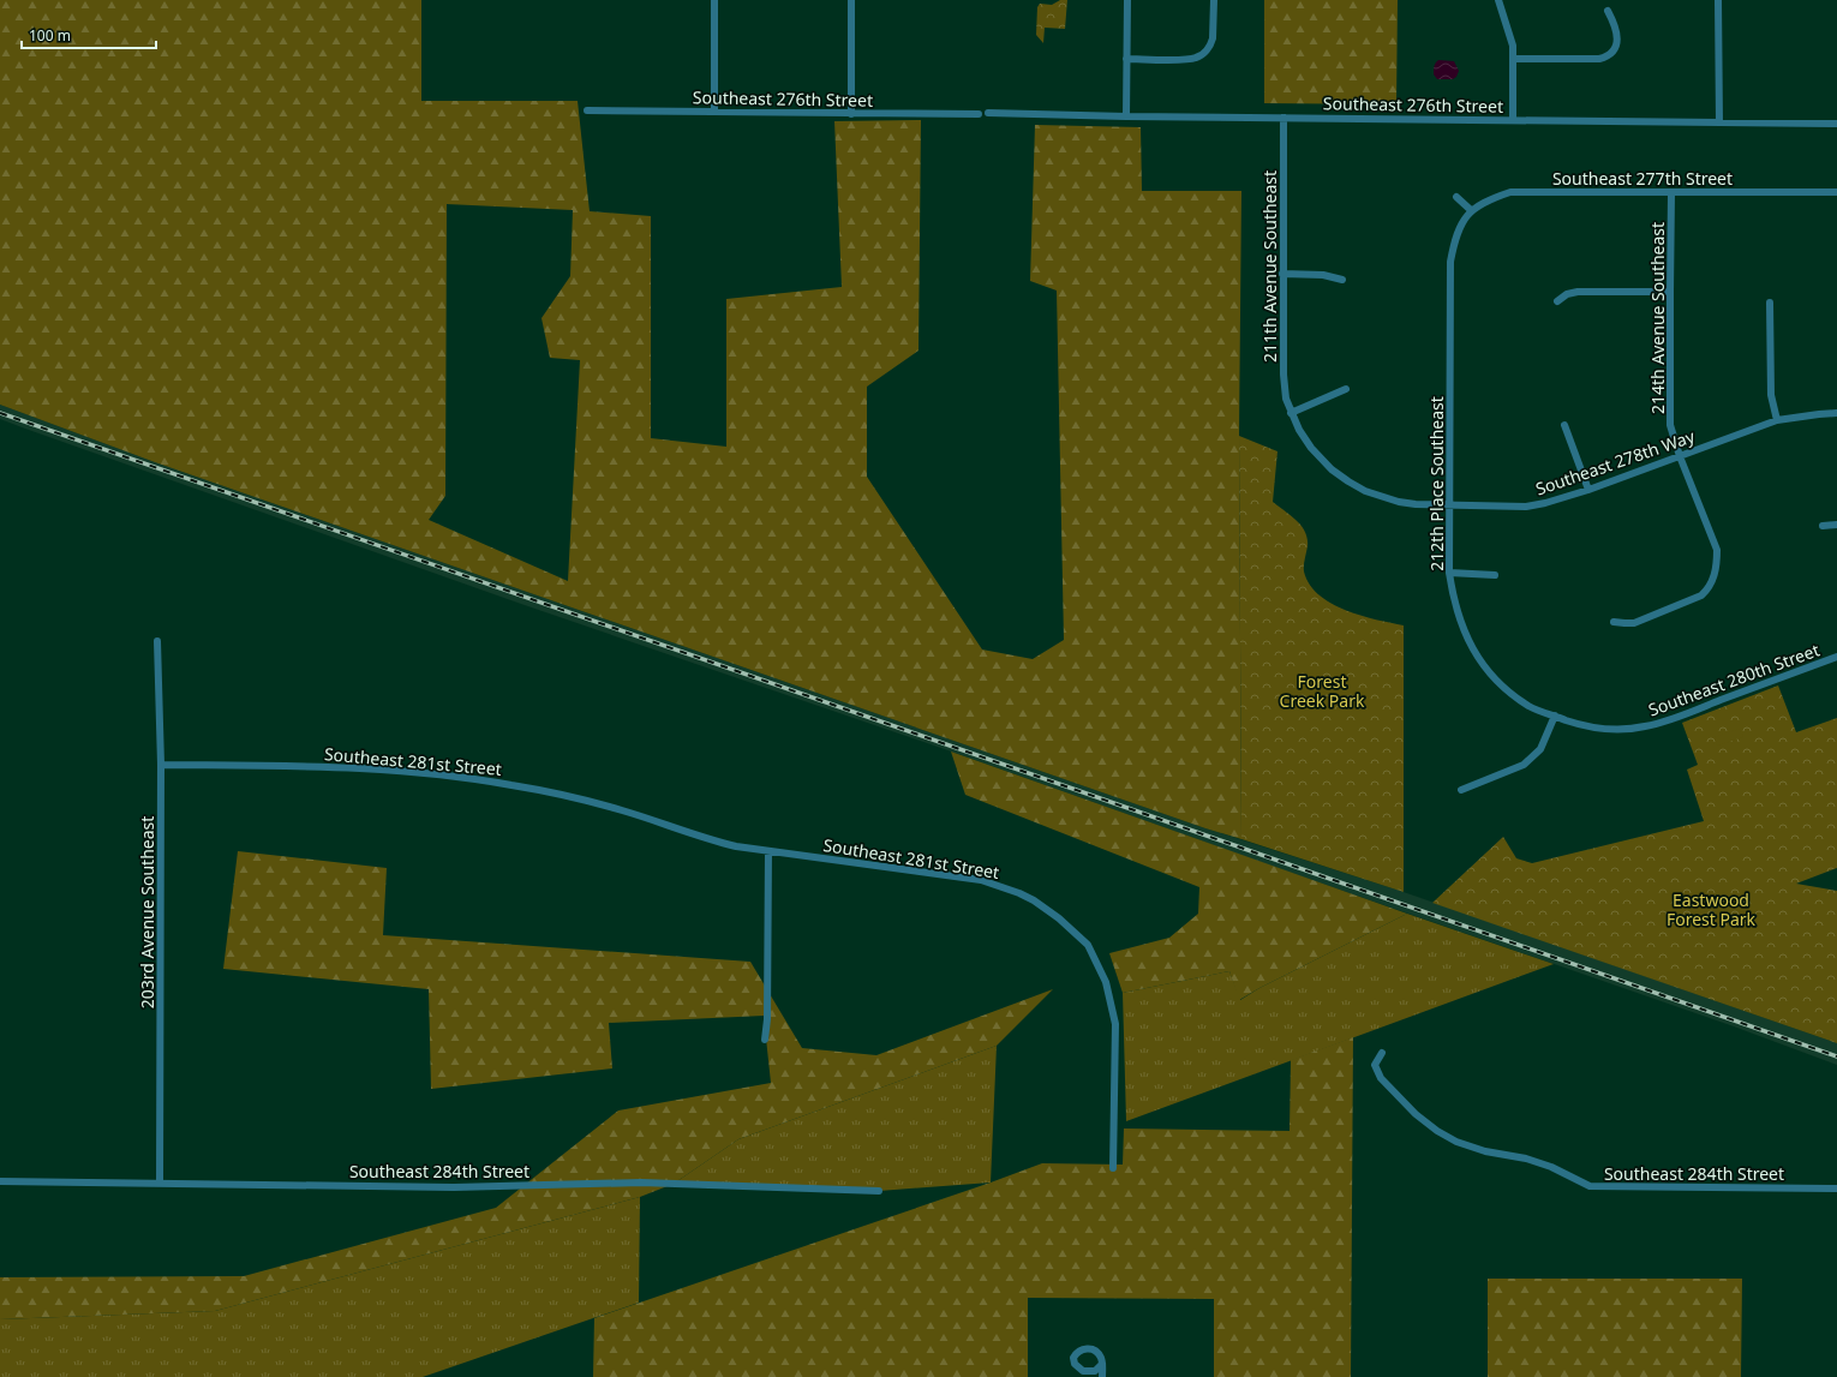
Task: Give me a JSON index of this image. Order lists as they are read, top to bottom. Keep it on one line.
{"streets":{"street":["Southeast 276th Street","Southeast 277th Street","211th Avenue Southeast","214th Avenue Southeast","Southeast 278th Way","212th Place Southeast","Southeast 280th Street","Southeast 281st Street","203rd Avenue Southeast","Southeast 284th Street"]},"crossings":[["Southeast 276th Street","211th Avenue Southeast"],["Southeast 277th Street","214th Avenue Southeast"],["Southeast 277th Street","212th Place Southeast"],["211th Avenue Southeast","Southeast 278th Way"],["214th Avenue Southeast","Southeast 278th Way"],["Southeast 278th Way","212th Place Southeast"],["212th Place Southeast","Southeast 280th Street"],["Southeast 281st Street","203rd Avenue Southeast"],["203rd Avenue Southeast","Southeast 284th Street"]],"parks":["Forest Creek Park","Eastwood Forest Park"],"scale_bar":"100 m"}
